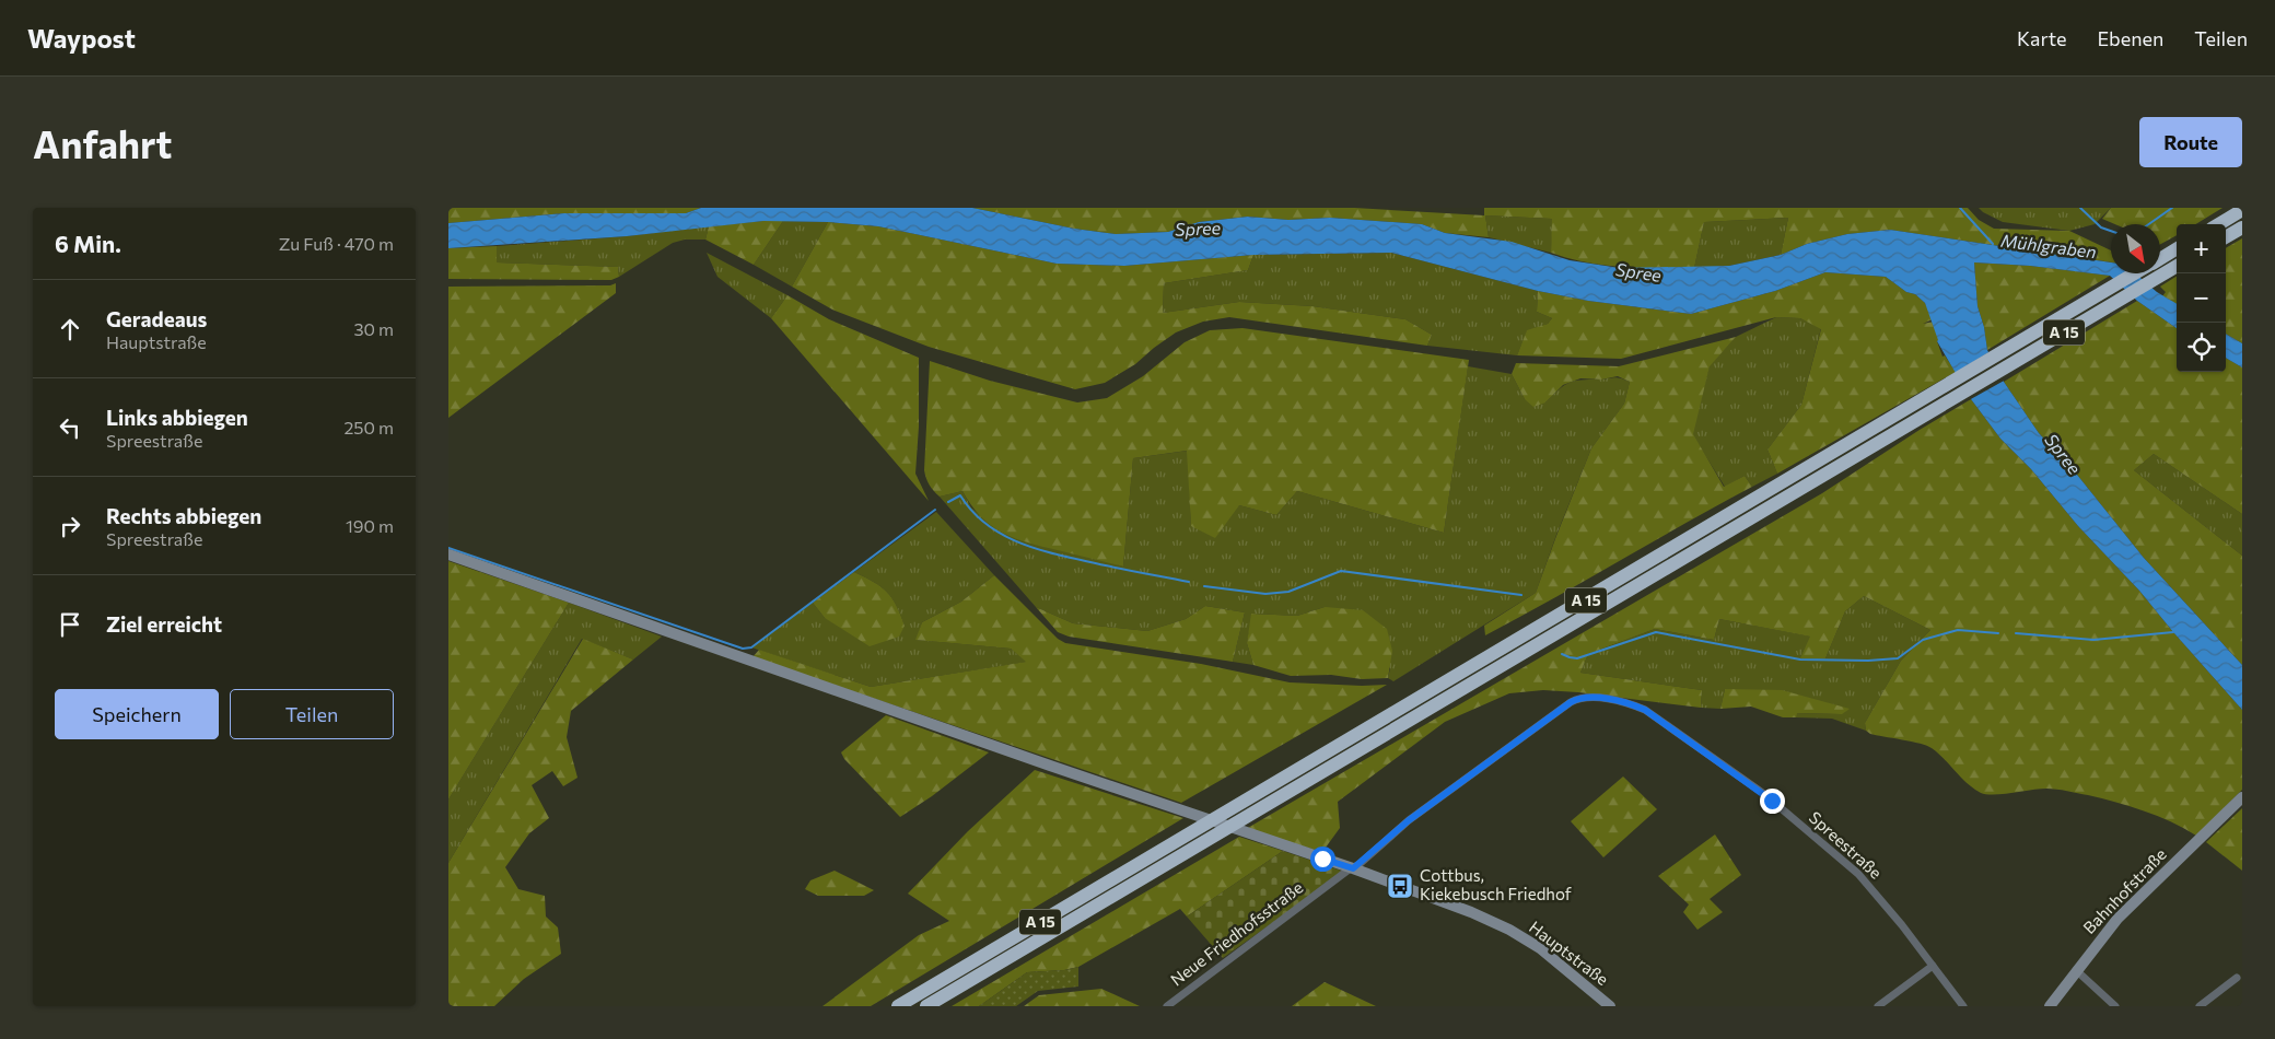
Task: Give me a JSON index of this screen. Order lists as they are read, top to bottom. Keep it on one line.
{"streets":{"highway":["A 15"],"street":["Spreestraße","Bahnhofstraße","Neue Friedhofsstraße","Hauptstraße"]},"crossings":[["Spreestraße","Neue Friedhofsstraße"],["Spreestraße","Hauptstraße"],["Neue Friedhofsstraße","Hauptstraße"]],"water":["Spree","Mühlgraben"],"places":{"bus stop":["Cottbus, Kiekebusch Friedhof"]},"north":"bottom right","page":{"header":"Waypost","nav":["Karte","Ebenen","Teilen"],"buttons":["Route",["Speichern","Teilen"]],"title":"Anfahrt","heading":["6 Min.","Zu Fuß · 470 m"],"map_buttons":["+","−"],"list":[["Geradeaus","Hauptstraße","30 m"],["Links abbiegen","Spreestraße","250 m"],["Rechts abbiegen","Spreestraße","190 m"],"Ziel erreicht"]}}
